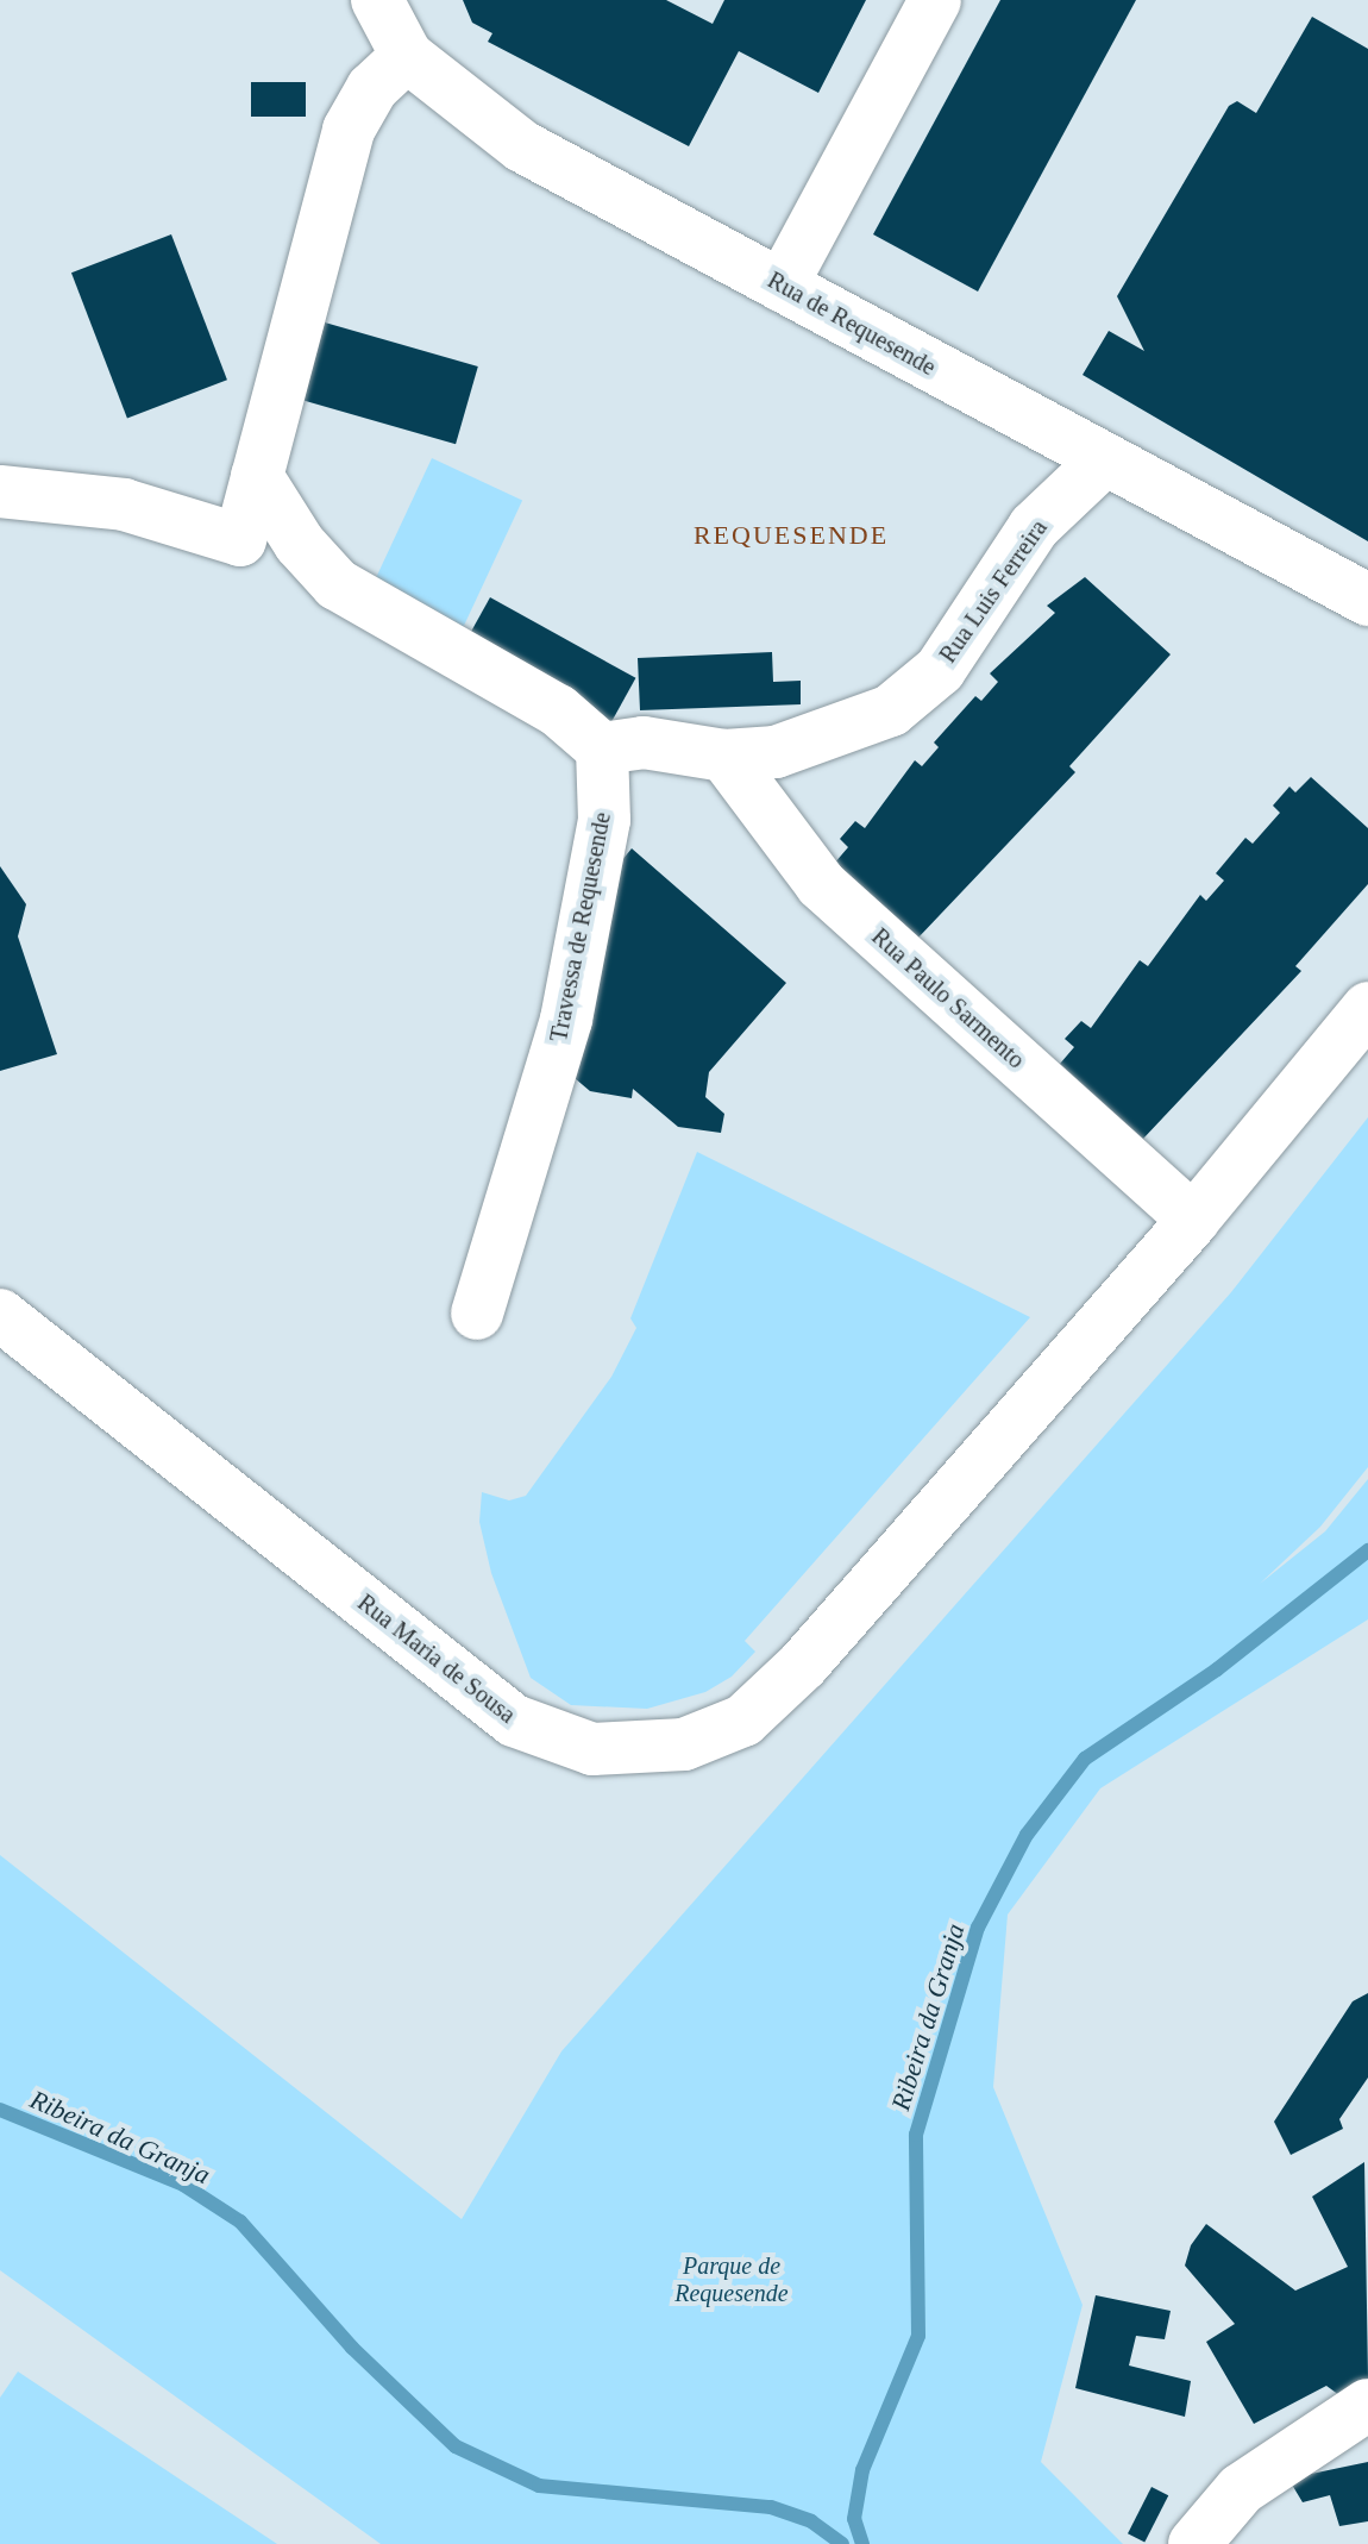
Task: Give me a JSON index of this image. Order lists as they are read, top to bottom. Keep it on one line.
{"streets":{"street":["Rua de Requesende","Rua Luis Ferreira","Travessa de Requesende","Rua Paulo Sarmento","Rua Maria de Sousa"]},"crossings":[["Rua de Requesende","Rua Luis Ferreira"],["Rua Luis Ferreira","Travessa de Requesende"],["Rua Luis Ferreira","Rua Paulo Sarmento"],["Rua Paulo Sarmento","Rua Maria de Sousa"]],"districts":["REQUESENDE"],"water":["Ribeira da Granja"],"parks":["Parque de Requesende"]}
